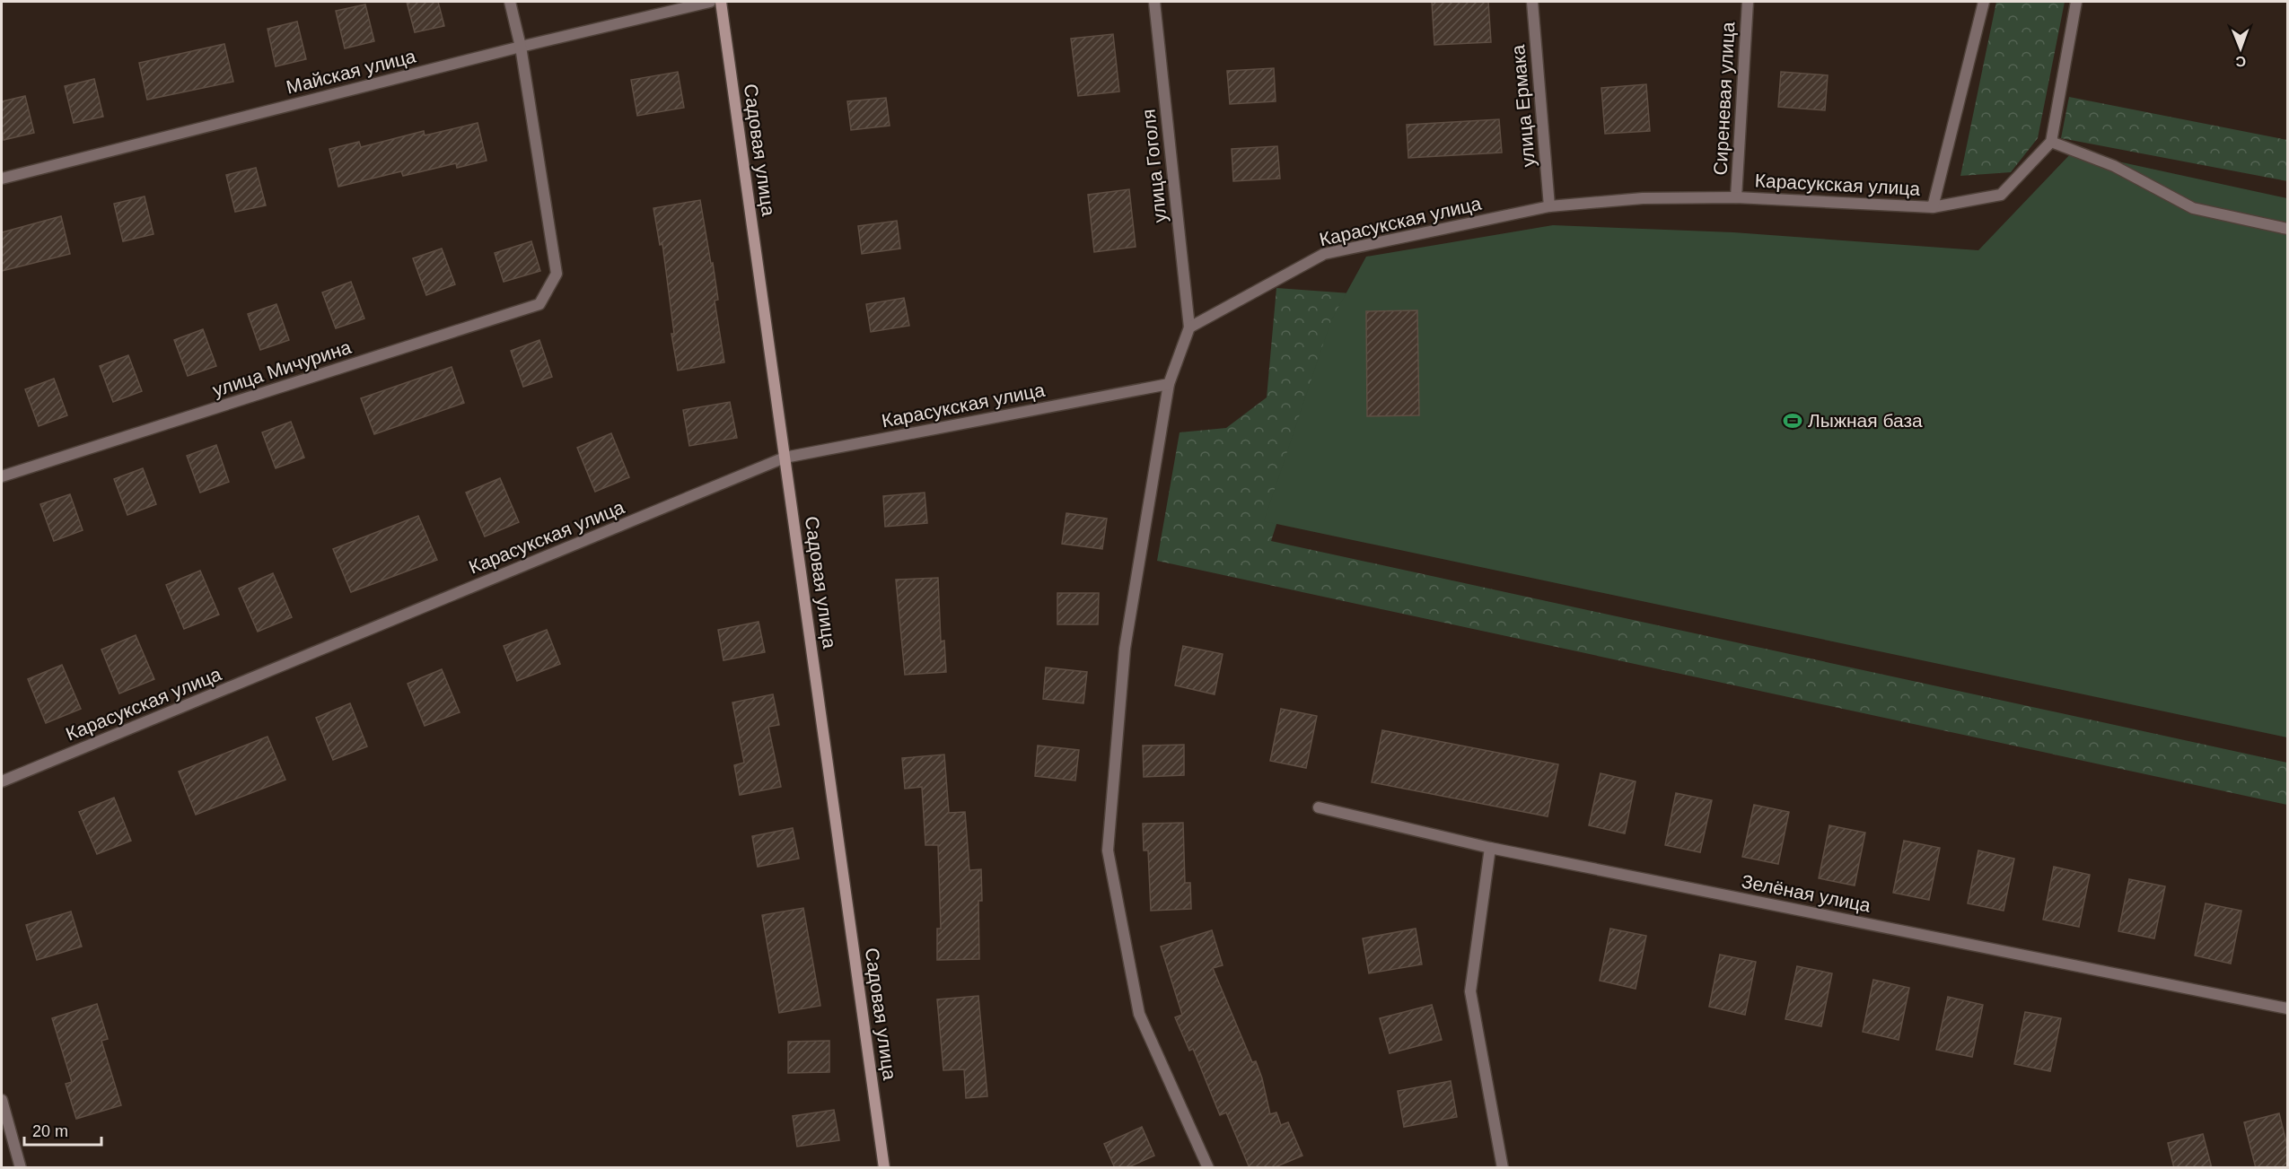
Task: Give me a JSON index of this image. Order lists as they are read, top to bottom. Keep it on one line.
{"streets":{"street":["Майская улица","Сиреневая улица","улица Ермака","Садовая улица","улица Гоголя","Карасукская улица","улица Мичурина","Зелёная улица"]},"crossings":[["Майская улица","улица Мичурина"],["Сиреневая улица","Карасукская улица"],["улица Ермака","Карасукская улица"],["Садовая улица","Карасукская улица"],["улица Гоголя","Карасукская улица"]],"places":{"sports":["Лыжная база"]},"scale_bar":"20 m","north":"bottom"}
